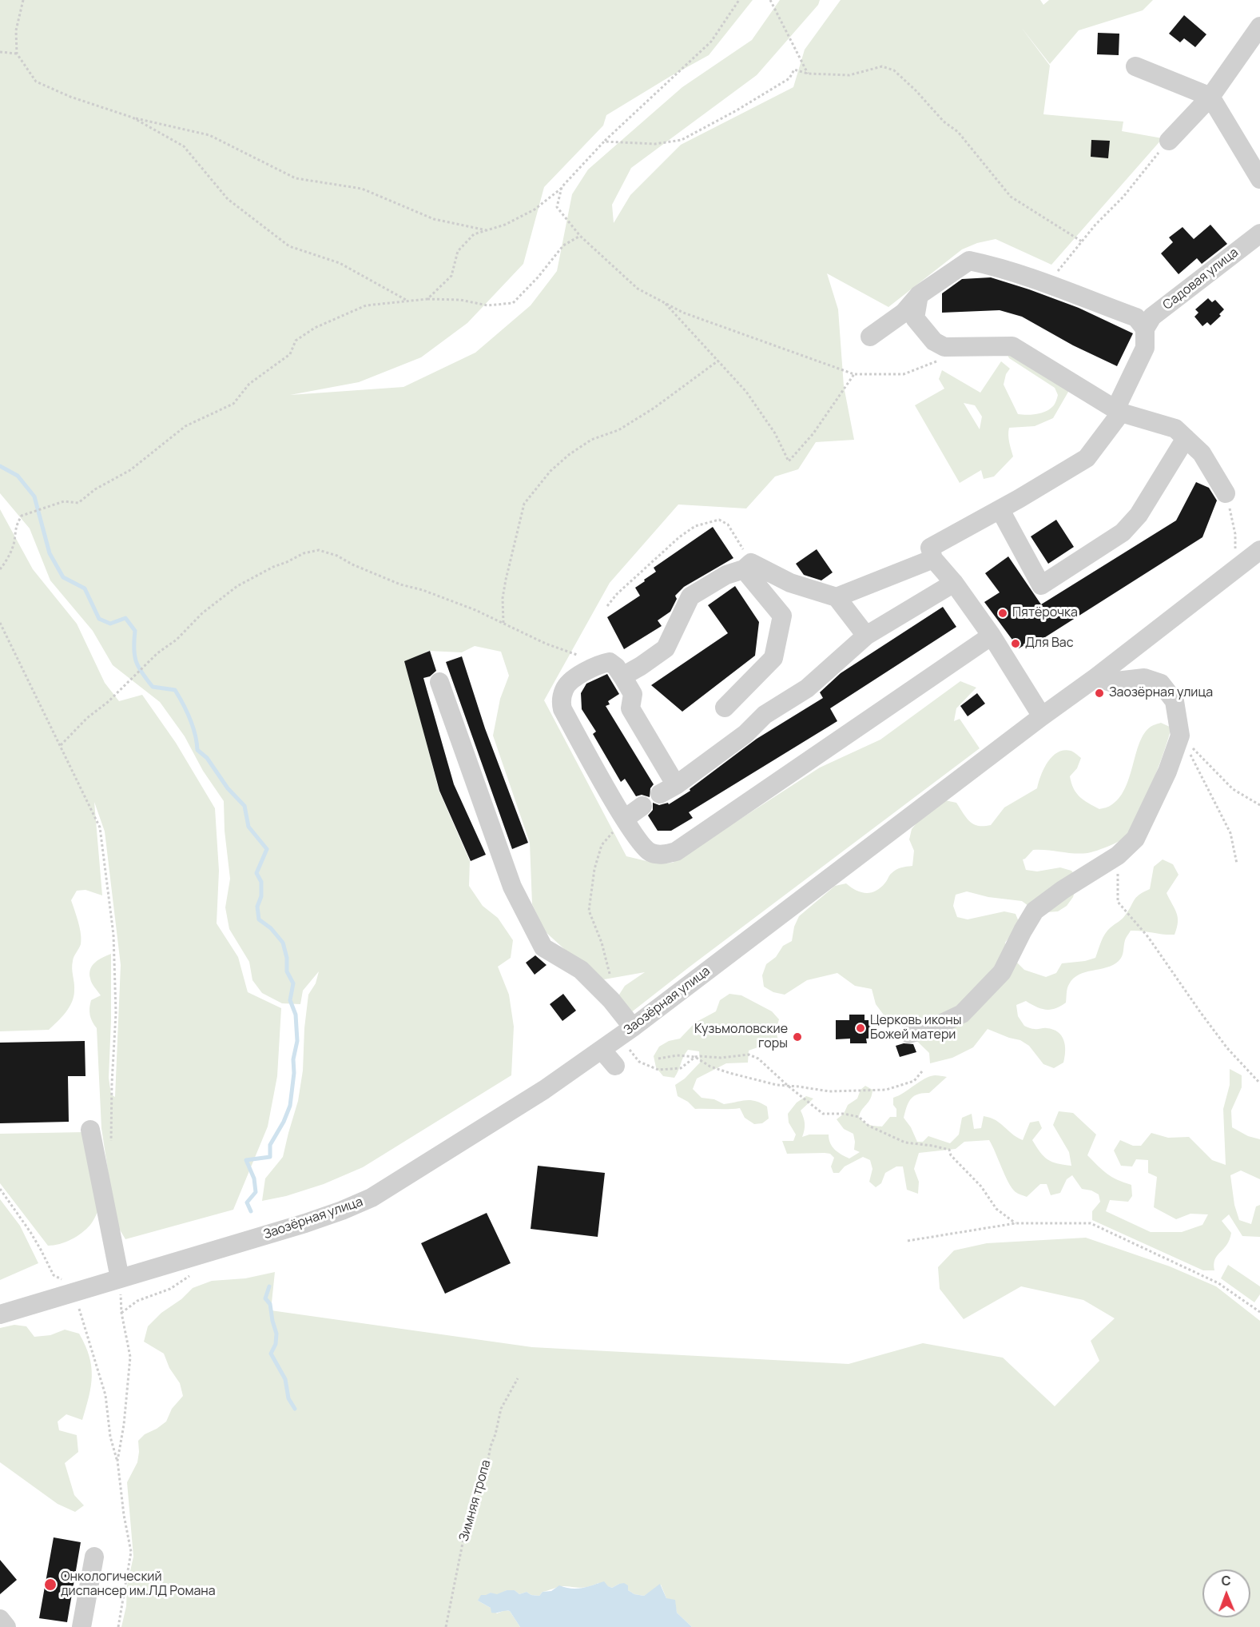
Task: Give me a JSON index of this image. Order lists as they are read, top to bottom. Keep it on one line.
{"streets":{"street":["Садовая улица","Заозёрная улица"],"path":["Зимняя тропа"]},"places":["Пятёрочка","Для Вас","Заозёрная улица","Церковь иконы Божей матери","Кузьмоловские горы","Онкологический диспансер им.ЛД Романа"],"north":"top"}
